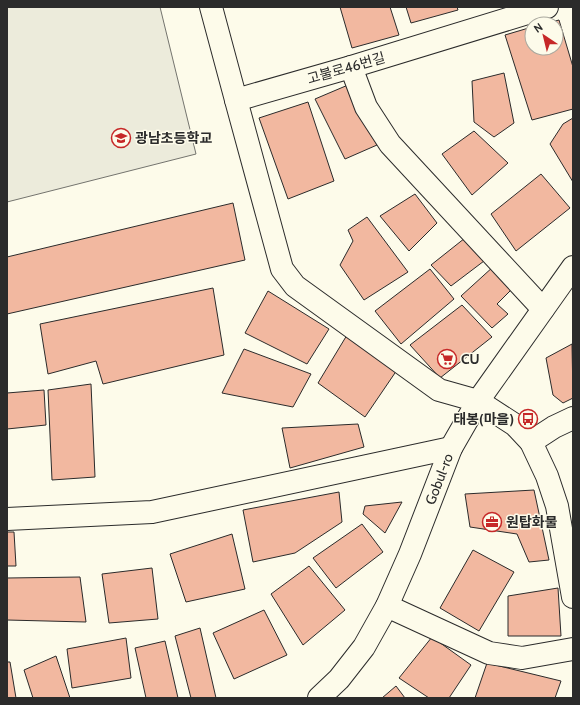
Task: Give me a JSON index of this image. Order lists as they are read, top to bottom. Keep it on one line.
{"streets":{"street":["고불로46번길","Gobul-ro"]},"places":{"school or university":["광남초등학교"],"supermarket":["CU"],"bus stop":["태봉(마을)"],"office":["원탑화물"]},"north":"top left"}
